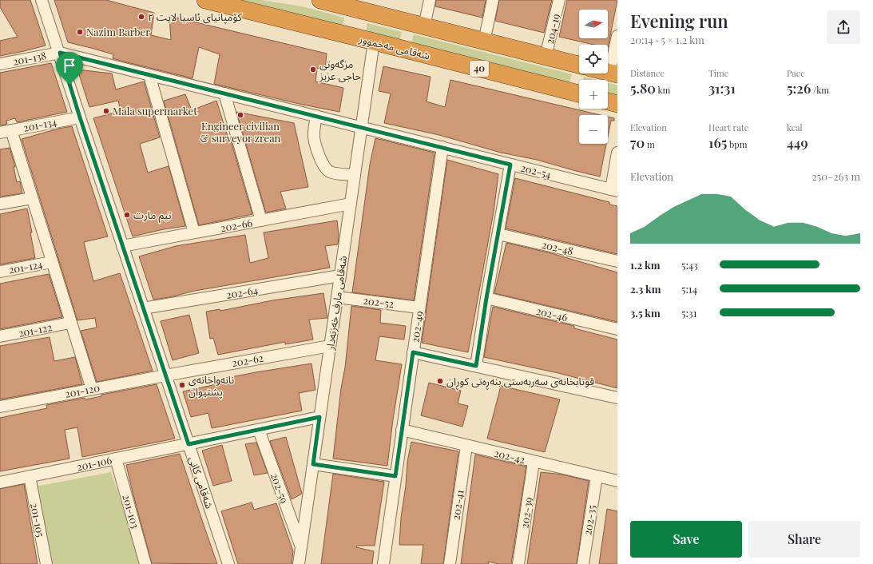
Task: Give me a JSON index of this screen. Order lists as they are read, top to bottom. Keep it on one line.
{"streets":{"highway":["شەقامی مەخموور","40"],"street":["204-19","201-138","201-134","202-54","202-66","202-48","201-124","202-64","202-52","شەقامی مارف خەزنەدار","202-46","202-49","201-122","202-62","201-120","202-42","201-106","شەقامی کانی","202-59","202-41","201-103","202-39","201-105","202-35"]},"crossings":[["شەقامی مەخموور","شەقامی مارف خەزنەدار"],["201-138","202-54"],["201-138","شەقامی کانی"],["201-134","شەقامی کانی"],["202-54","شەقامی مارف خەزنەدار"],["202-54","202-49"],["202-54","شەقامی کانی"],["202-66","شەقامی مارف خەزنەدار"],["202-66","شەقامی کانی"],["202-64","شەقامی مارف خەزنەدار"],["202-64","شەقامی کانی"],["202-52","شەقامی مارف خەزنەدار"],["202-52","202-49"],["شەقامی مارف خەزنەدار","202-62"],["شەقامی مارف خەزنەدار","201-106"],["شەقامی مارف خەزنەدار","202-59"],["202-49","202-42"],["202-62","201-120"],["202-62","شەقامی کانی"],["201-120","شەقامی کانی"],["202-42","202-41"],["202-42","202-39"],["202-42","202-35"],["201-106","شەقامی کانی"],["201-106","202-59"],["201-106","201-103"],["201-106","201-105"]],"places":["کۆمپانیای ئاسیا لایت ٢","Nazim Barber","مزگەوتی حاجی عزیز","Mala supermarket","Engineer civilian & surveyor zrean","تيم مارت","قوتابخانەی سەربەستی بنەڕەتی کوڕان","نانەواخانەی پشتیوان"],"north":"right","page":{"heading":["Evening run","20:14 · 5 × 1.2 km"],"map_buttons":["+","−"],"stats":[["Distance","5.80 km"],["Time","31:31"],["Pace","5:26 /km"],["Elevation","70 m"],["Heart rate","165 bpm"],["kcal","449"]],"chart":["Elevation","250–263 m"],"list":[{"name":"1.2 km","note":"5:43"},{"name":"2.3 km","note":"5:14"},{"name":"3.5 km","note":"5:31"}],"buttons":["Save","Share"]}}
